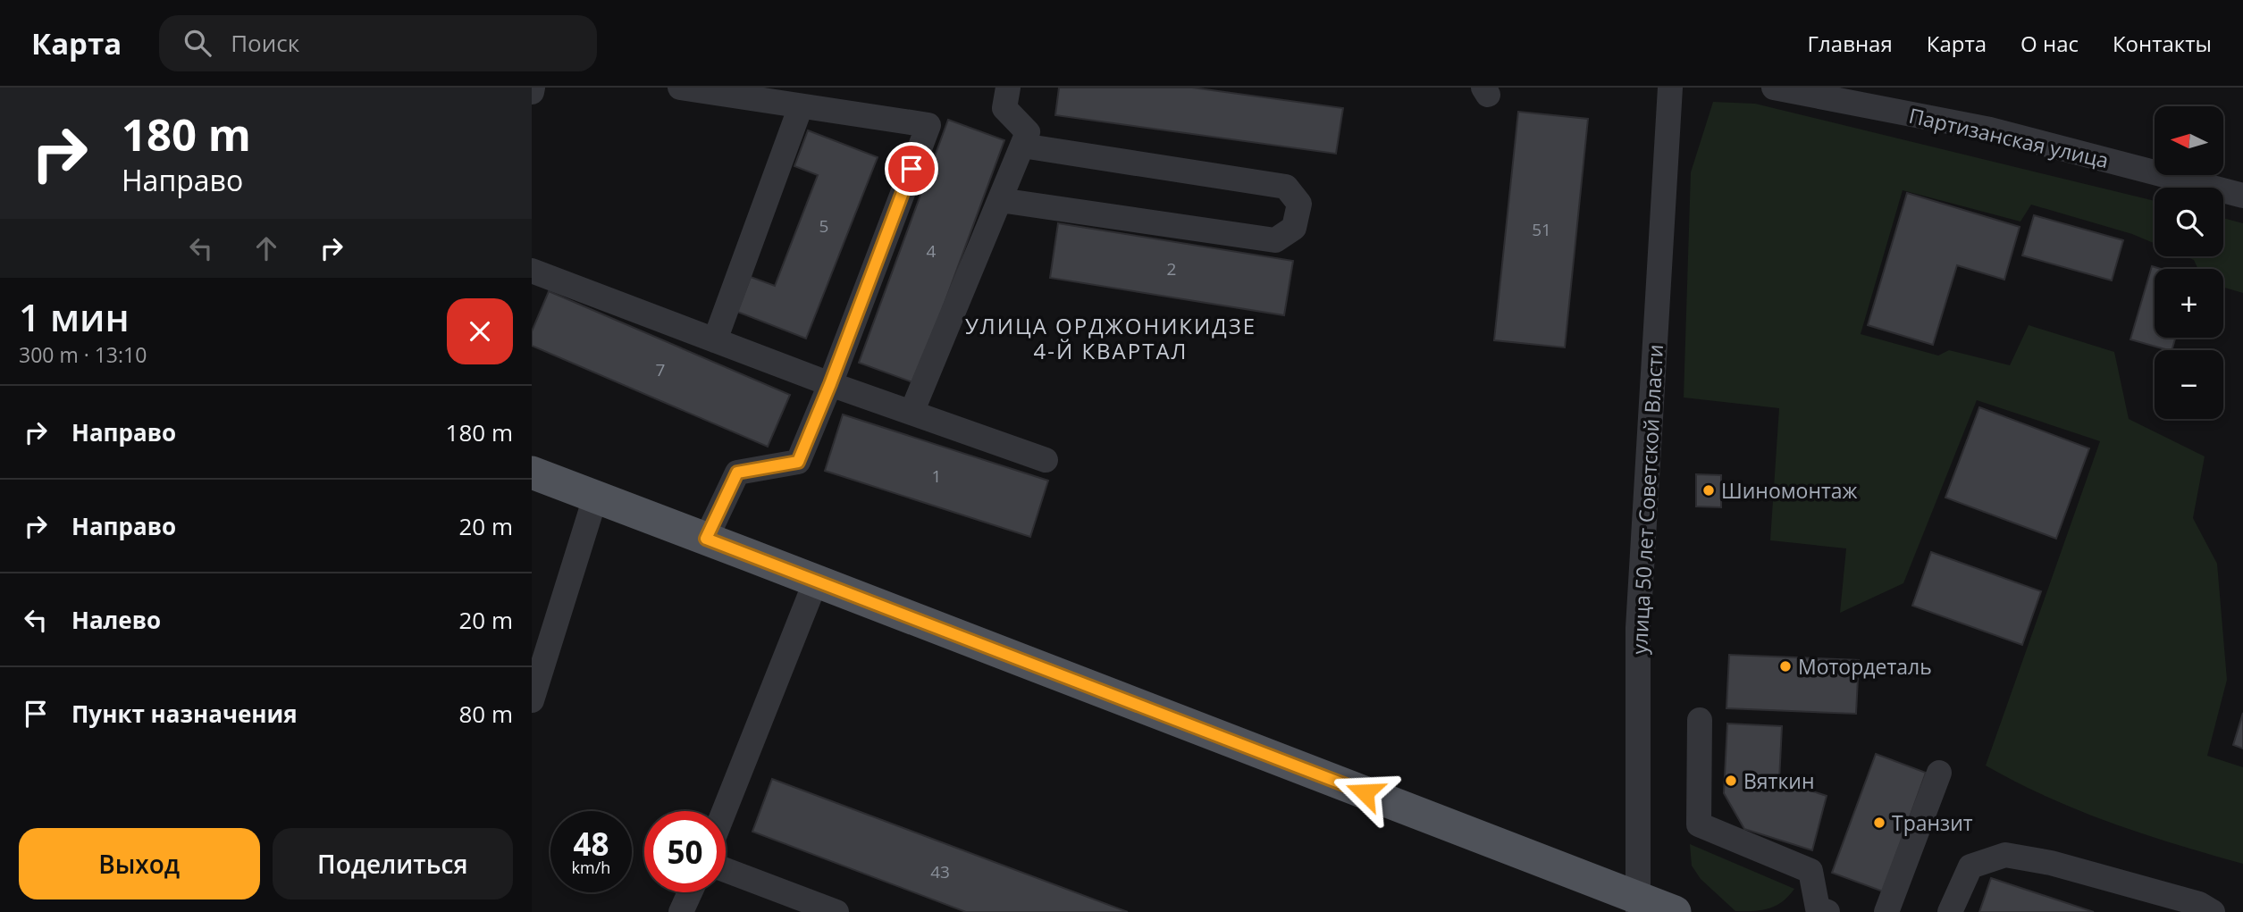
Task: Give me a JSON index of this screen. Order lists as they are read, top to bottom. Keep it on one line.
{"streets":{"street":["Партизанская улица","улица 50 лет Советской Власти"]},"districts":["УЛИЦА ОРДЖОНИКИДЗЕ 4-Й КВАРТАЛ"],"places":["Шиномонтаж","Мотордеталь","Вяткин","Транзит"],"house_numbers":["5","51","4","2","7","1","43"],"north":"left","page":{"header":"Карта","search":"Поиск","nav":["Главная","Карта","О нас","Контакты"],"turn":["180 m","Направо"],"map_buttons":["+","−"],"heading":["1 мин","300 m · 13:10"],"list":[{"name":"Направо","value":"180 m"},{"name":"Направо","value":"20 m"},{"name":"Налево","value":"20 m"},{"name":"Пункт назначения","value":"80 m"}],"speed":"48 km/h","limit":"50","buttons":["Выход","Поделиться"]}}
